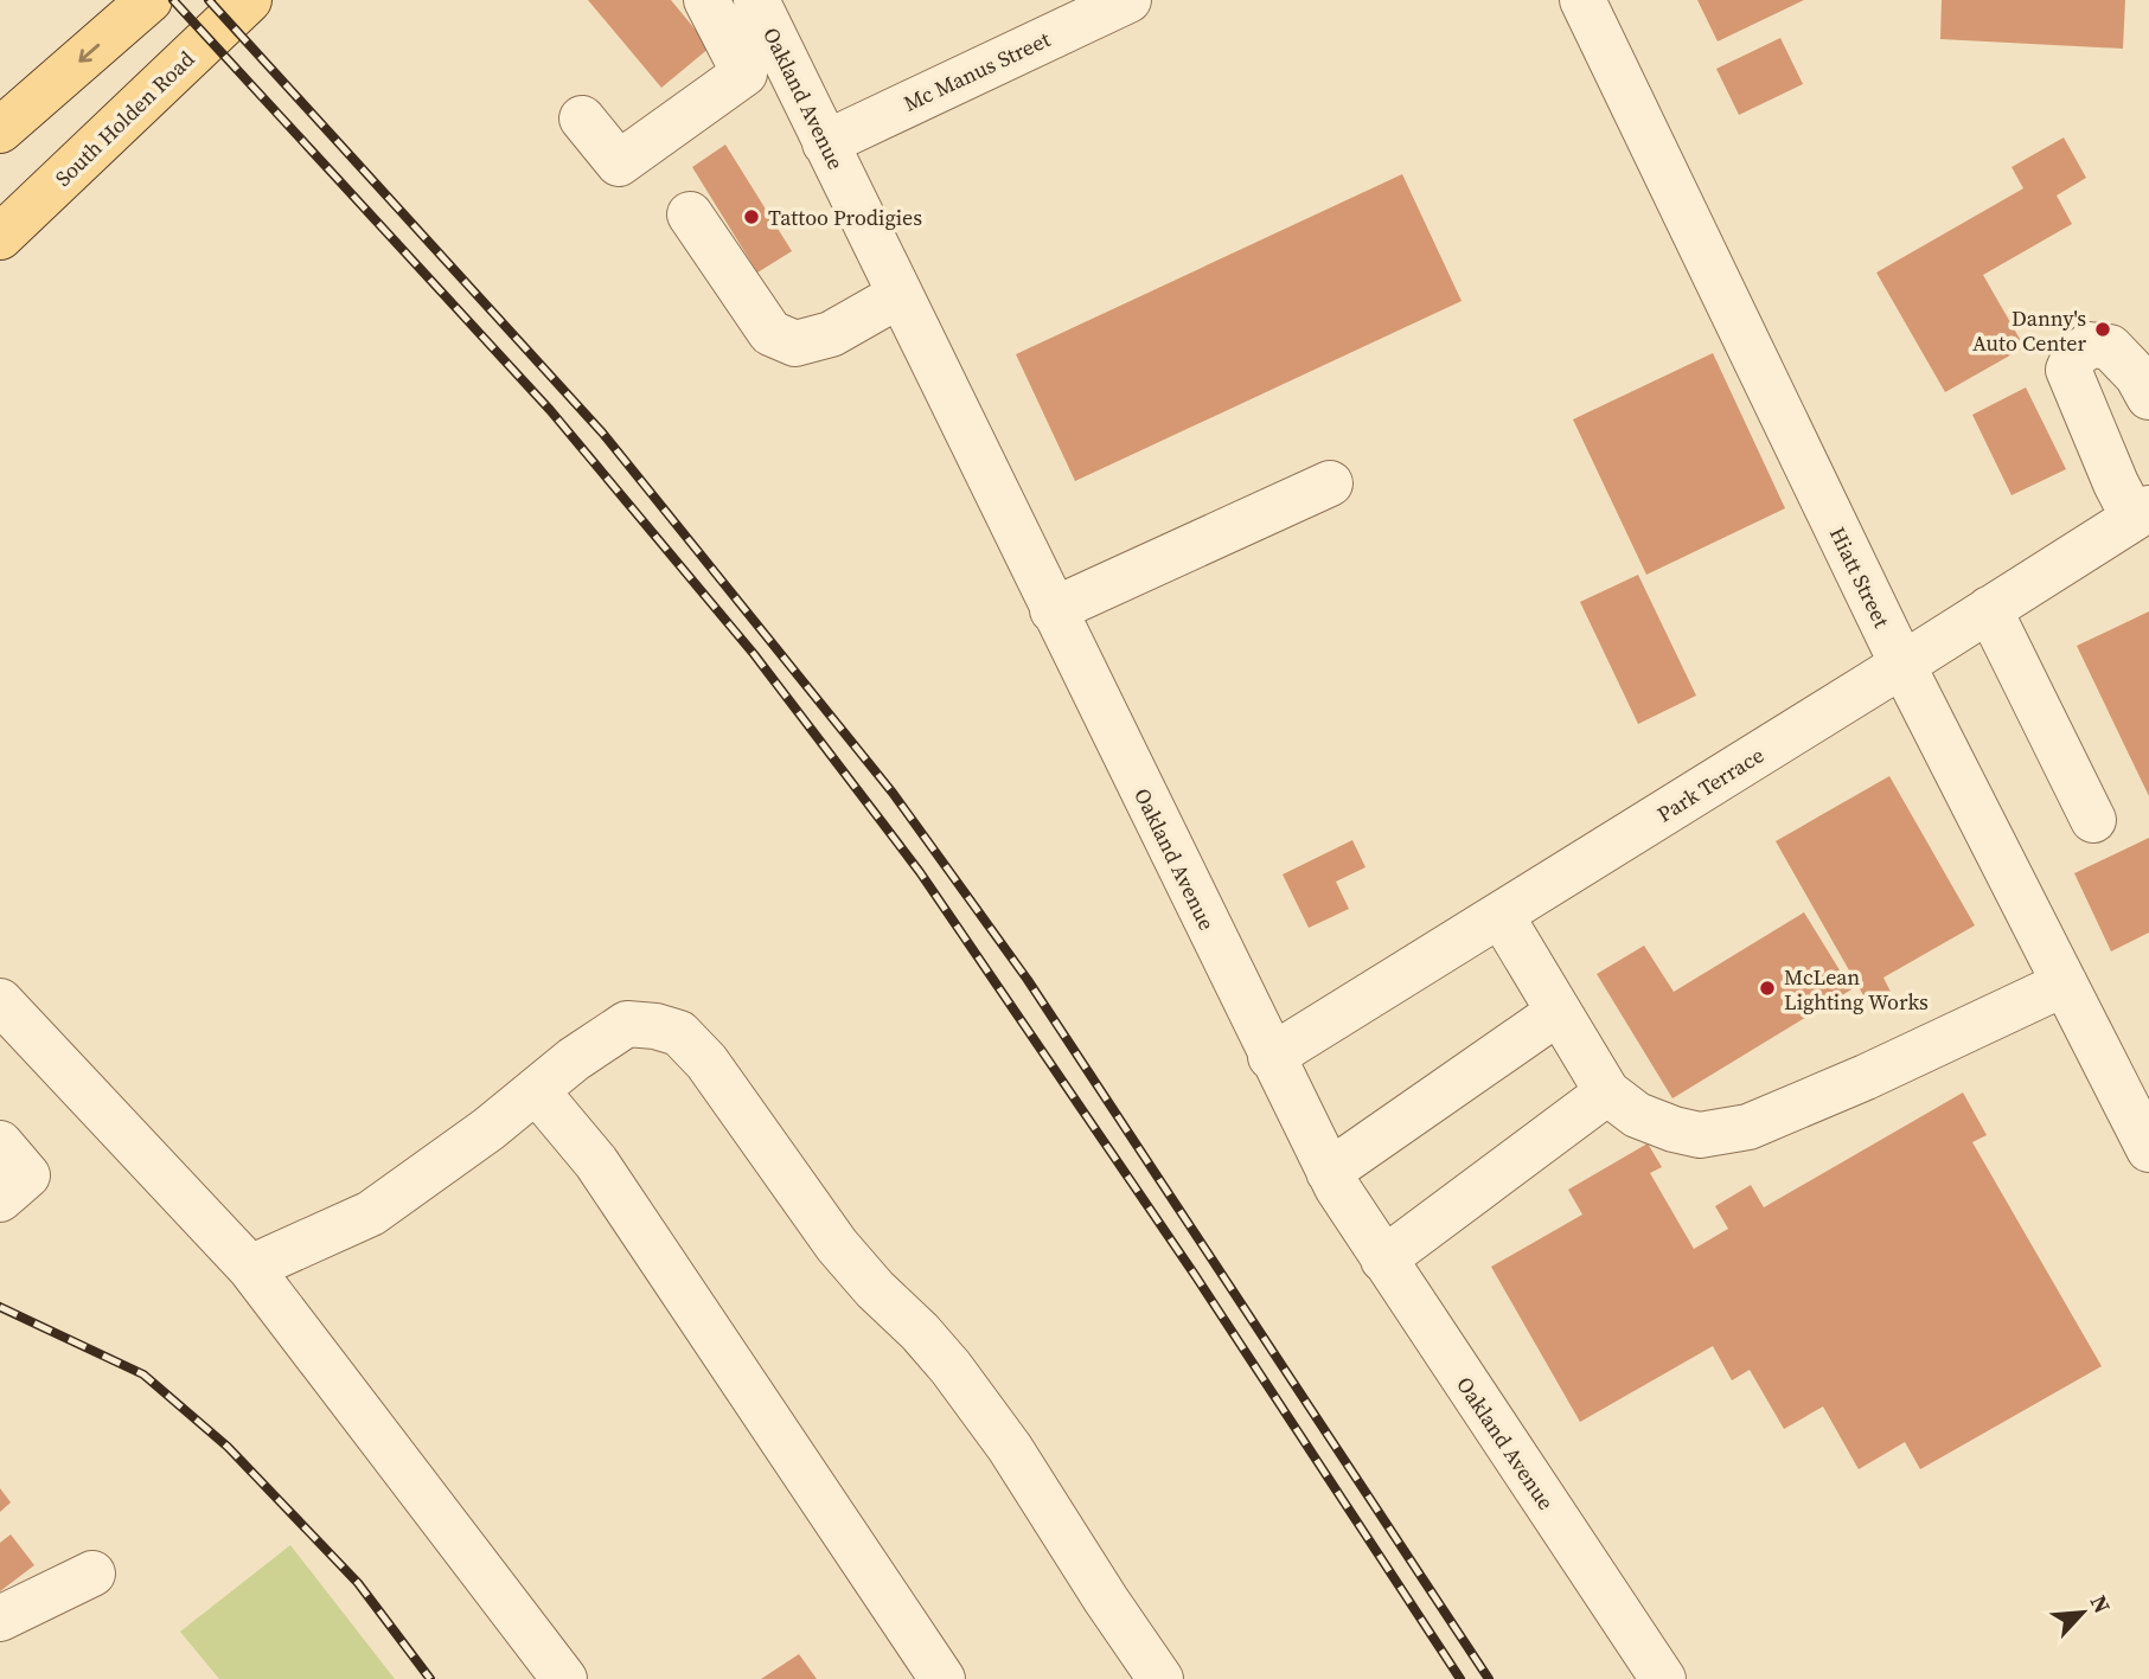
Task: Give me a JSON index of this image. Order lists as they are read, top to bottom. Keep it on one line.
{"streets":{"main road":["South Holden Road"],"street":["Mc Manus Street","Oakland Avenue","Hiatt Street","Park Terrace"]},"crossings":[["Mc Manus Street","Oakland Avenue"],["Oakland Avenue","Park Terrace"],["Hiatt Street","Park Terrace"]],"places":["Tattoo Prodigies","Danny's Auto Center","McLean Lighting Works"],"north":"top right"}
